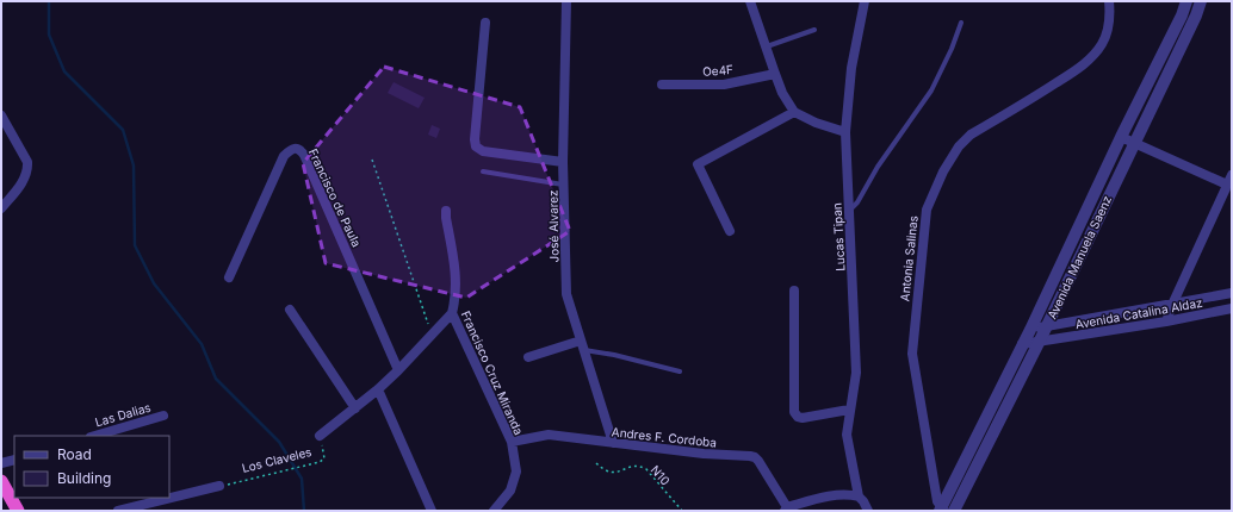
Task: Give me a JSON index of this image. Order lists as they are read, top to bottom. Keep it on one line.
{"streets":{"street":["Oe4F","Francisco de Paula","José Alvarez","Lucas Tipan","Avenida Manuela Saenz","Antonia Salinas","Avenida Catalina Aldaz","Francisco Cruz Miranda","Las Dalias","Andres F. Cordoba","Los Claveles"],"path":["N10"]},"crossings":[["Francisco de Paula","Los Claveles"],["José Alvarez","Andres F. Cordoba"],["Avenida Manuela Saenz","Antonia Salinas"],["Avenida Manuela Saenz","Avenida Catalina Aldaz"],["Francisco Cruz Miranda","Andres F. Cordoba"],["Francisco Cruz Miranda","Los Claveles"]],"legend":["Road","Building"]}
